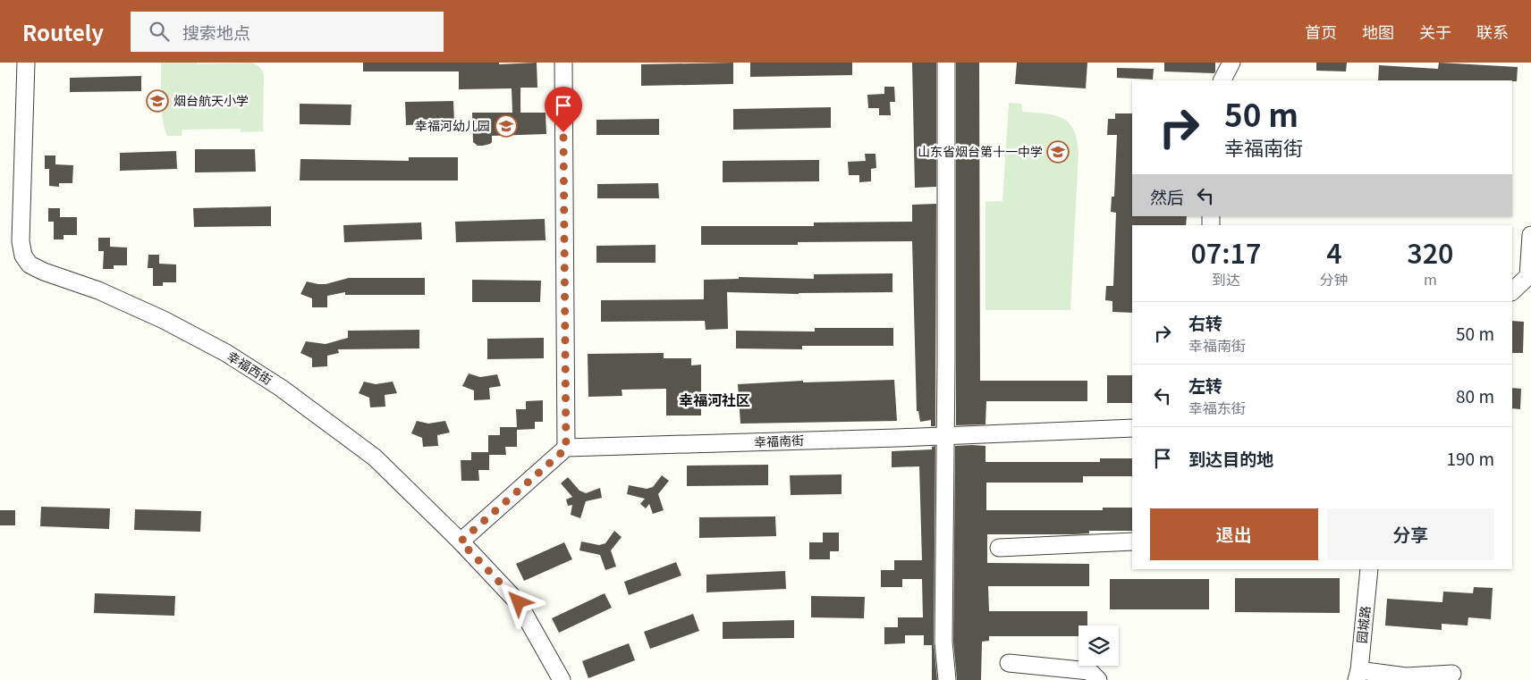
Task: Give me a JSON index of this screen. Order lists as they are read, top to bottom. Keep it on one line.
{"streets":{"street":["幸福西街","幸福南街","园城路"]},"districts":["幸福河社区"],"places":{"school or university":["烟台航天小学","幸福河幼儿园","山东省烟台第十一中学"]},"page":{"header":"Routely","search":"搜索地点","nav":["首页","地图","关于","联系"],"turn":["50 m","幸福南街"],"then":"然后","eta":["07:17","到达","4","分钟","320","m"],"list":[{"name":"右转","note":"幸福南街","value":"50 m"},{"name":"左转","note":"幸福东街","value":"80 m"},{"name":"到达目的地","value":"190 m"}],"buttons":["退出","分享"]}}
